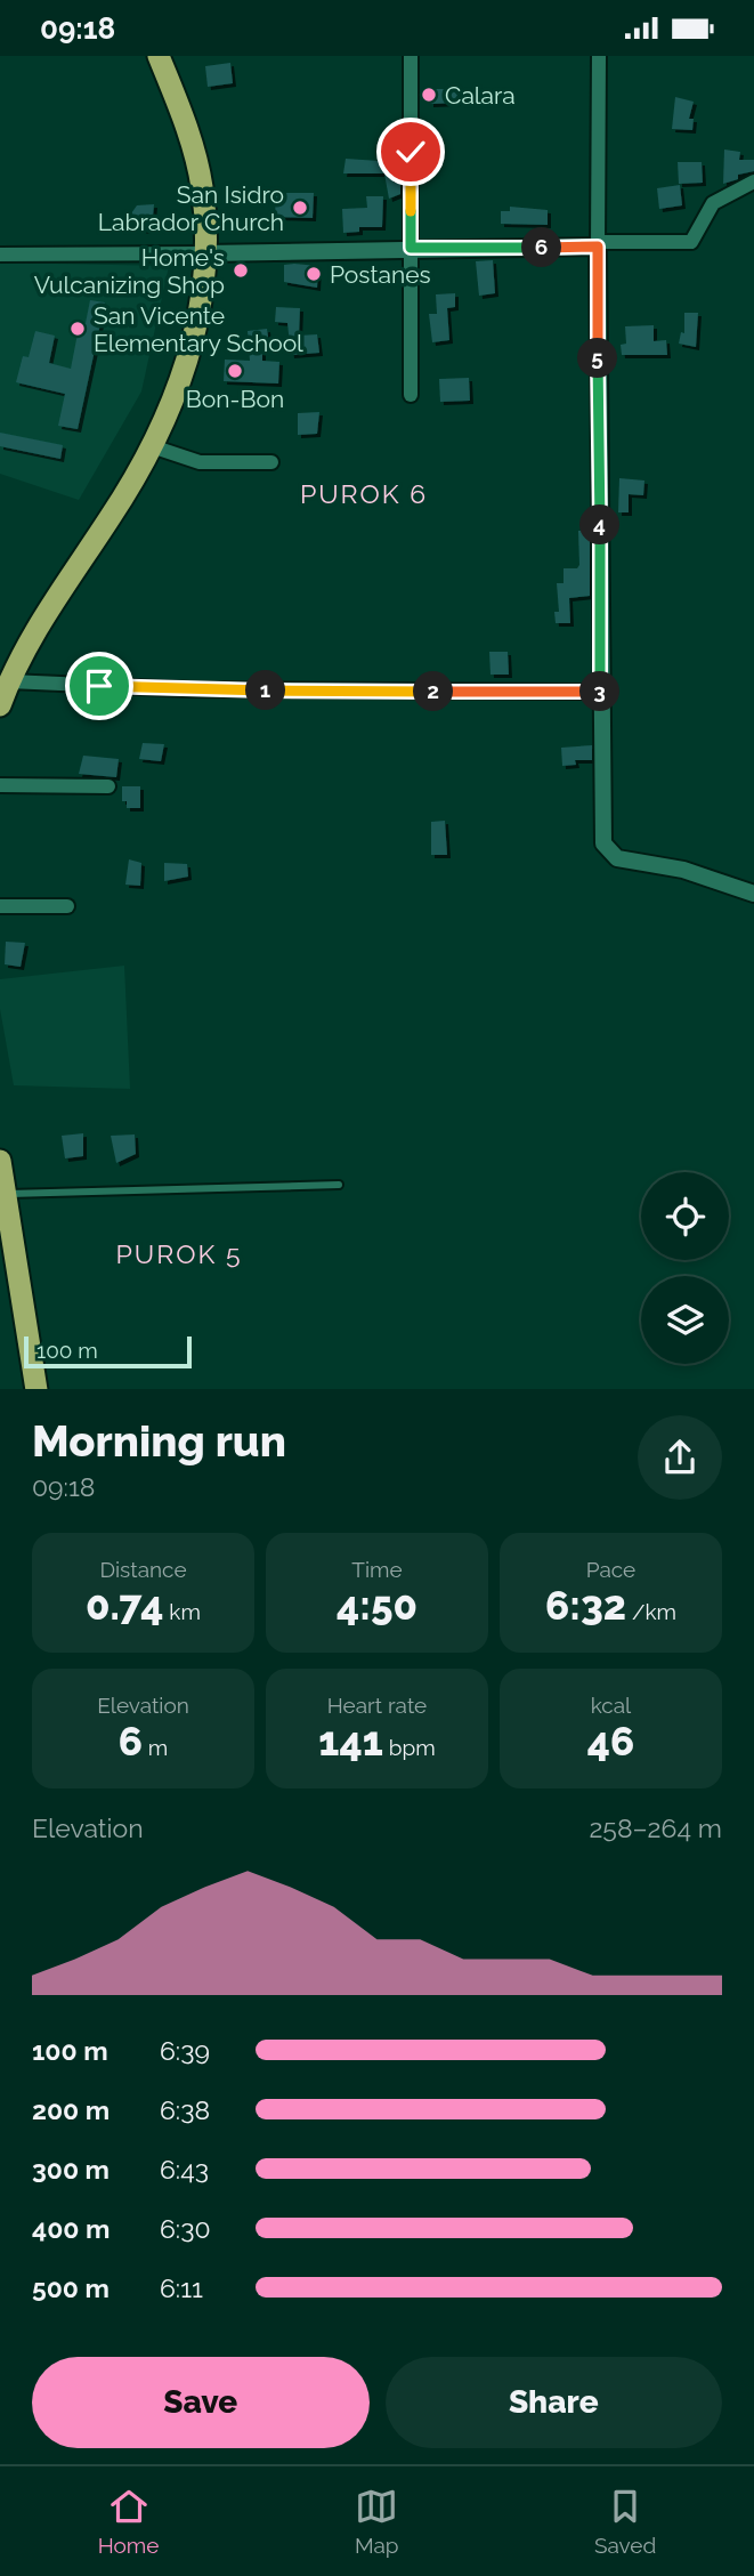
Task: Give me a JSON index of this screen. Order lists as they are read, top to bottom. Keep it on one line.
{"districts":["PUROK 6","PUROK 5"],"places":["Calara","San Isidro Labrador Church","Home's Vulcanizing Shop","Postanes","San Vicente Elementary School","Bon-Bon"],"scale_bar":"100 m","page":{"status":"09:18","pins":["6","5","4","1","2","3"],"scale":"100 m","heading":["Morning run","09:18"],"stats":[["Distance","0.74 km"],["Time","4:50"],["Pace","6:32 /km"],["Elevation","6 m"],["Heart rate","141 bpm"],["kcal","46"]],"chart":["Elevation","258–264 m"],"list":[{"name":"100 m","note":"6:39"},{"name":"200 m","note":"6:38"},{"name":"300 m","note":"6:43"},{"name":"400 m","note":"6:30"},{"name":"500 m","note":"6:11"}],"buttons":["Save","Share"],"tabs":["Home","Map","Saved"]}}
